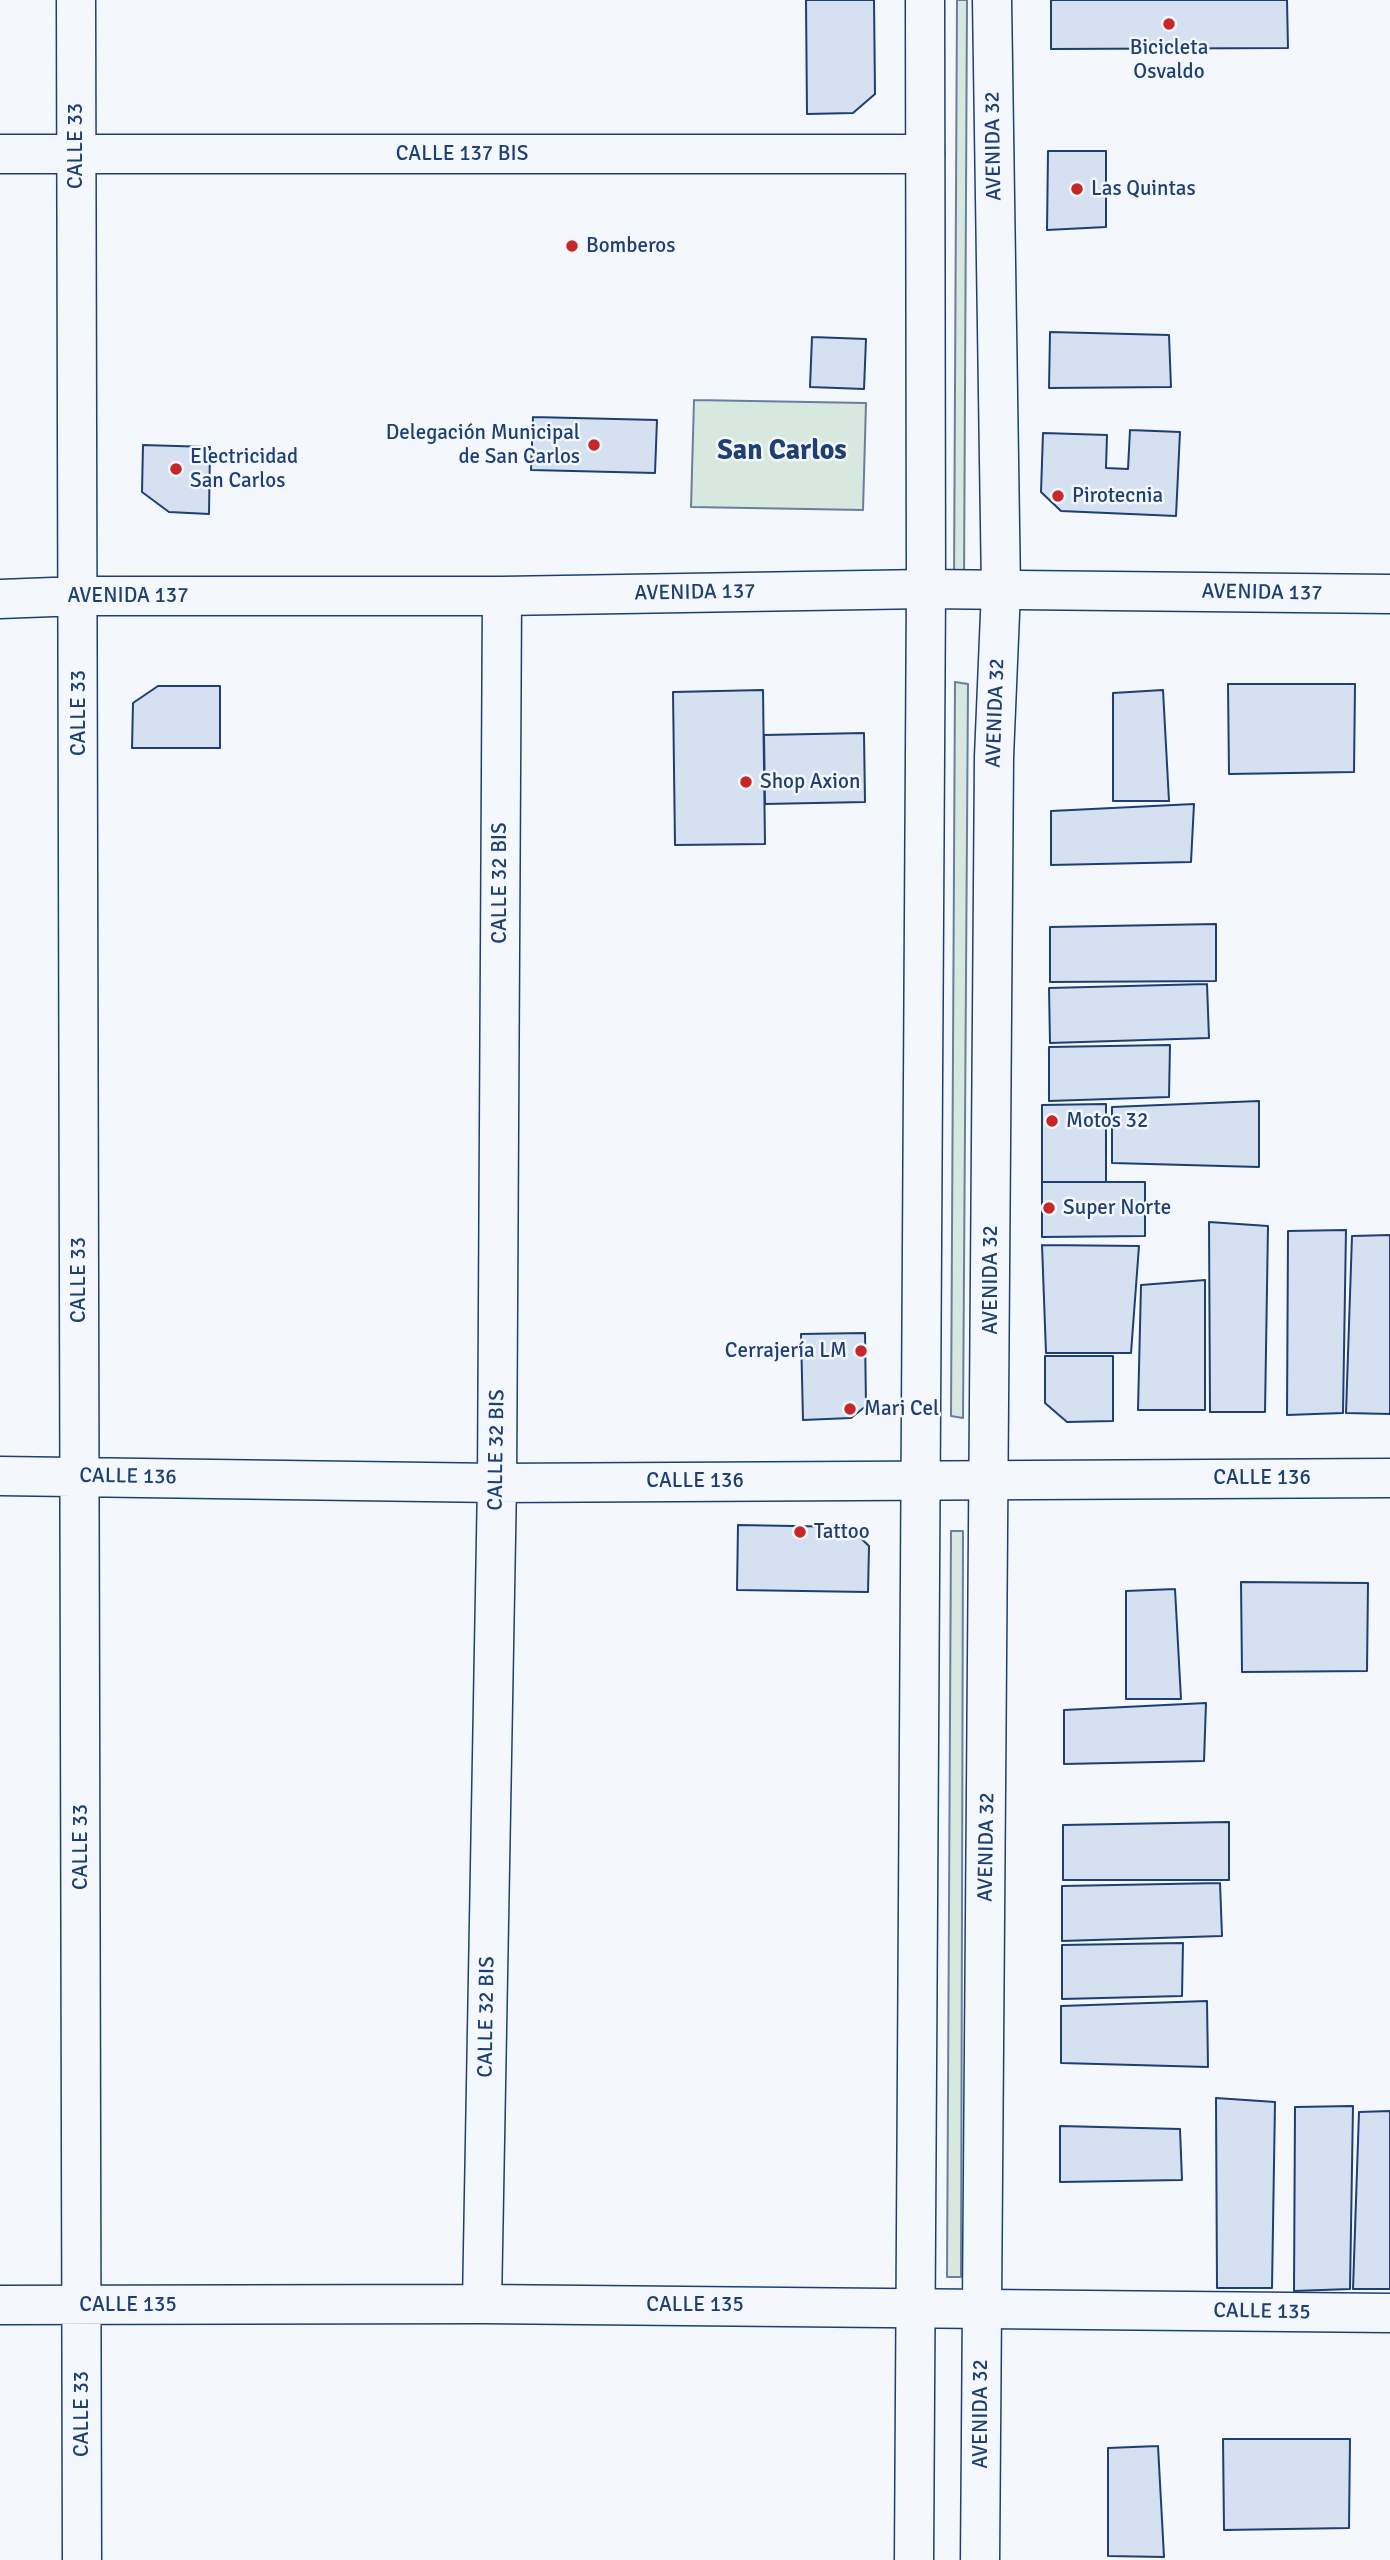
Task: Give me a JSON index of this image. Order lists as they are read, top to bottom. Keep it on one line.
{"streets":{"street":["CALLE 33","AVENIDA 32","CALLE 137 BIS","AVENIDA 137","CALLE 32 BIS","CALLE 136","CALLE 135"]},"crossings":[["CALLE 33","CALLE 137 BIS"],["CALLE 33","AVENIDA 137"],["CALLE 33","CALLE 136"],["CALLE 33","CALLE 135"],["AVENIDA 32","AVENIDA 137"],["AVENIDA 32","CALLE 136"],["AVENIDA 32","CALLE 135"],["AVENIDA 137","CALLE 32 BIS"],["CALLE 32 BIS","CALLE 136"],["CALLE 32 BIS","CALLE 135"]],"districts":["San Carlos"],"places":["Bicicleta Osvaldo","Las Quintas","Bomberos","Delegación Municipal de San Carlos","Electricidad San Carlos","Pirotecnia","Shop Axion","Motos 32","Super Norte","Cerrajería LM","Mari Cel","Tattoo"]}
